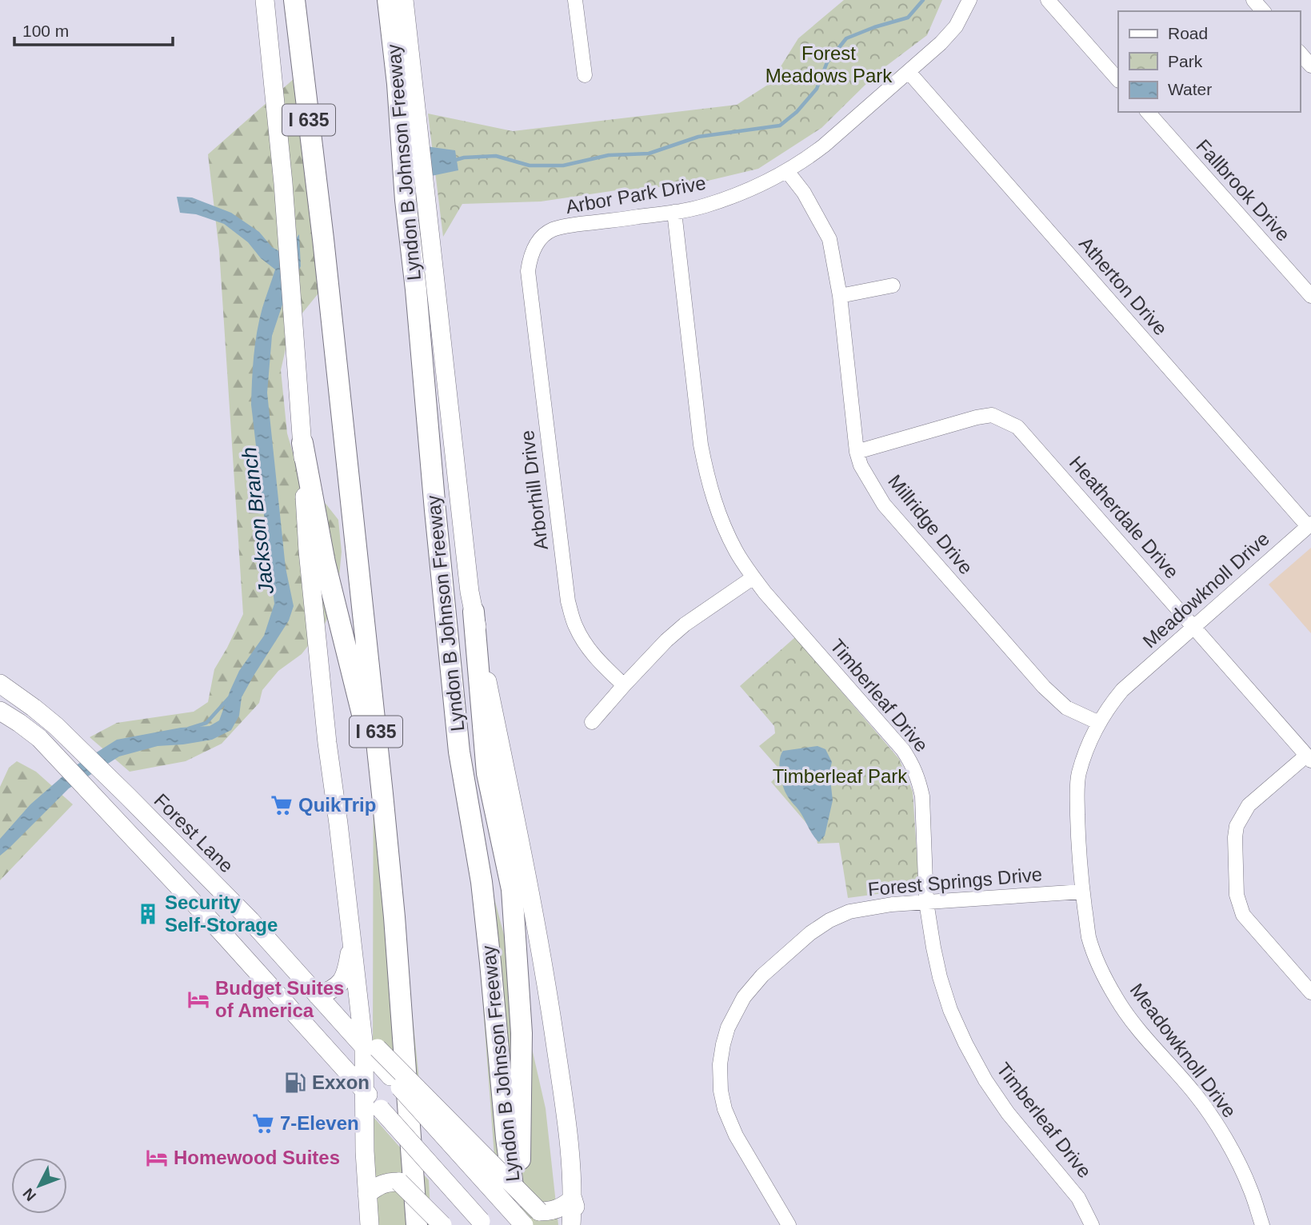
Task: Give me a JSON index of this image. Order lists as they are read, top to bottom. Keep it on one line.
{"streets":{"highway":["I 635","Lyndon B Johnson Freeway"],"main road":["Forest Lane"],"street":["Fallbrook Drive","Arbor Park Drive","Atherton Drive","Arborhill Drive","Heatherdale Drive","Millridge Drive","Meadowknoll Drive","Timberleaf Drive","Forest Springs Drive"]},"crossings":[["Lyndon B Johnson Freeway","Forest Lane"],["Arbor Park Drive","Atherton Drive"],["Arbor Park Drive","Arborhill Drive"],["Arbor Park Drive","Millridge Drive"],["Arbor Park Drive","Timberleaf Drive"],["Atherton Drive","Meadowknoll Drive"],["Heatherdale Drive","Millridge Drive"],["Heatherdale Drive","Meadowknoll Drive"],["Millridge Drive","Meadowknoll Drive"],["Meadowknoll Drive","Forest Springs Drive"],["Timberleaf Drive","Forest Springs Drive"]],"water":["Jackson Branch"],"parks":["Forest Meadows Park","Timberleaf Park"],"places":{"supermarket":["QuikTrip","7-Eleven"],"building":["Security Self-Storage"],"hotel":["Budget Suites of America","Homewood Suites"],"fuel station":["Exxon"]},"legend":["Road","Park","Water"],"scale_bar":"100 m","north":"bottom left"}
